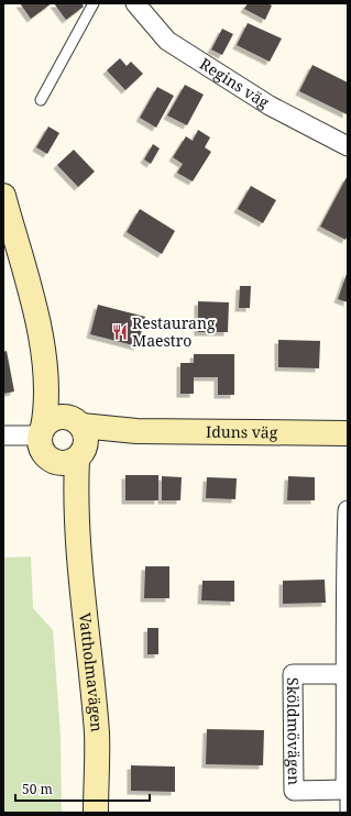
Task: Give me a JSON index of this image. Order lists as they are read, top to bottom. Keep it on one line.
{"streets":{"main road":["Iduns väg","Vattholmavägen"],"street":["Regins väg","Sköldmövägen"]},"crossings":[["Iduns väg","Vattholmavägen"]],"places":{"restaurant":["Restaurang Maestro"]},"scale_bar":"50 m"}
